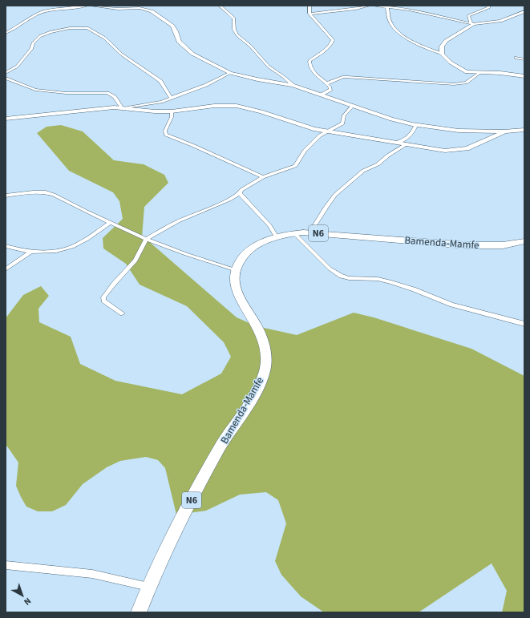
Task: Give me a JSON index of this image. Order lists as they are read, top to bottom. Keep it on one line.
{"streets":{"highway":["N6","Bamenda-Mamfe"]},"north":"bottom right"}
